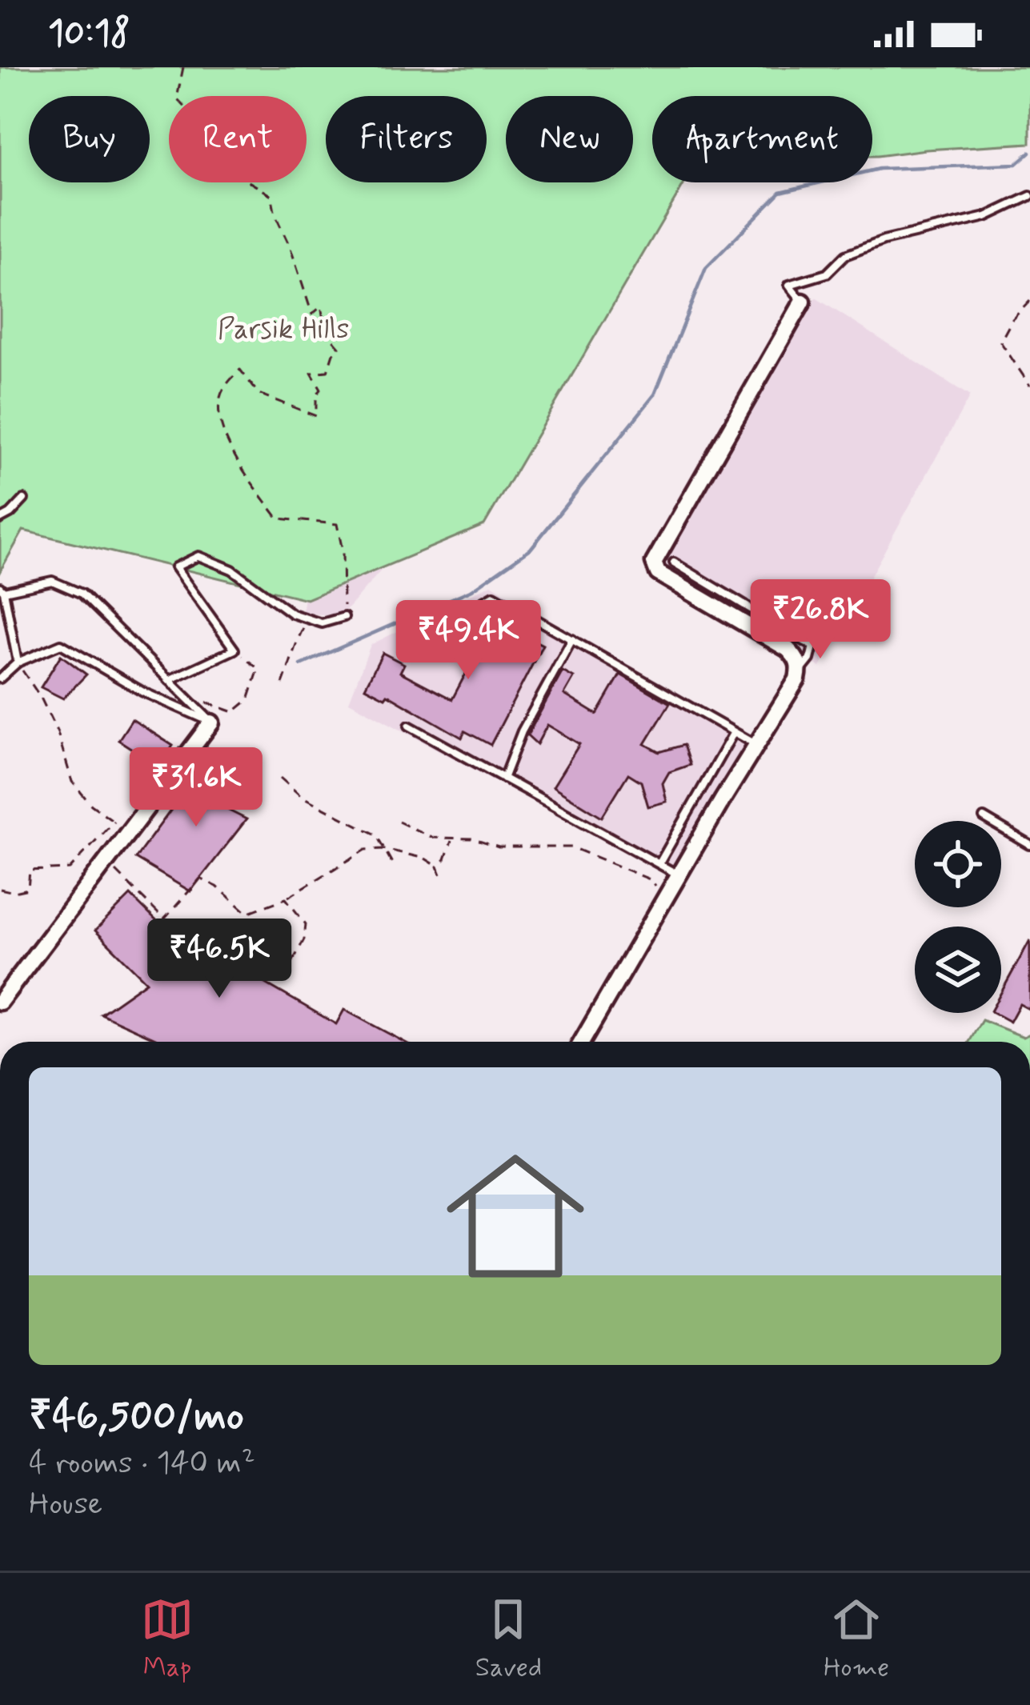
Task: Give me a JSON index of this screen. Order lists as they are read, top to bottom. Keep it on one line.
{"parks":["Parsik Hills"],"page":{"status":"10:18","chip":["Buy","Rent","Filters","New","Apartment"],"price":["₹26.8K","₹49.4K","₹31.6K","₹46.5K"],"list":[{"name":"₹46,500/mo","note":"4 rooms · 140 m² · House"}],"tabs":["Map","Saved","Home"]}}
